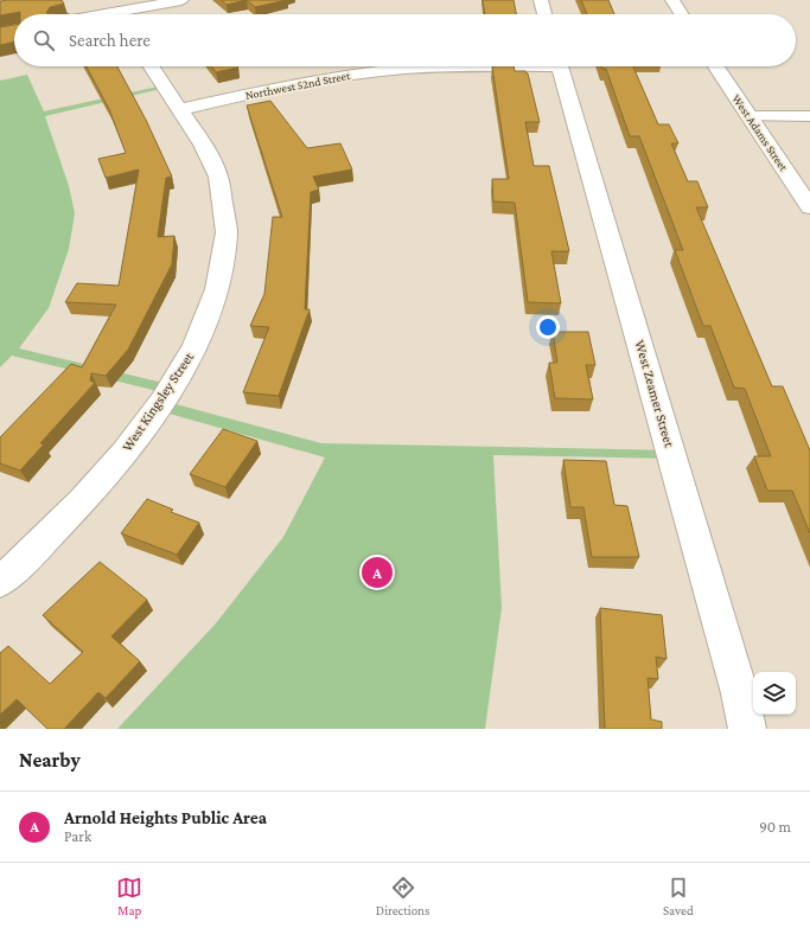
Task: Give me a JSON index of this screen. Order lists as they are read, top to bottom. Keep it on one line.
{"streets":{"street":["Northwest 52nd Street","West Adams Street","West Zeamer Street","West Kingsley Street"]},"crossings":[["Northwest 52nd Street","West Kingsley Street"]],"page":{"search":"Search here","pins":"A","heading":"Nearby","list":[{"mark":"A","name":"Arnold Heights Public Area","note":"Park","value":"90 m"}],"nav":["Map","Directions","Saved"]}}
